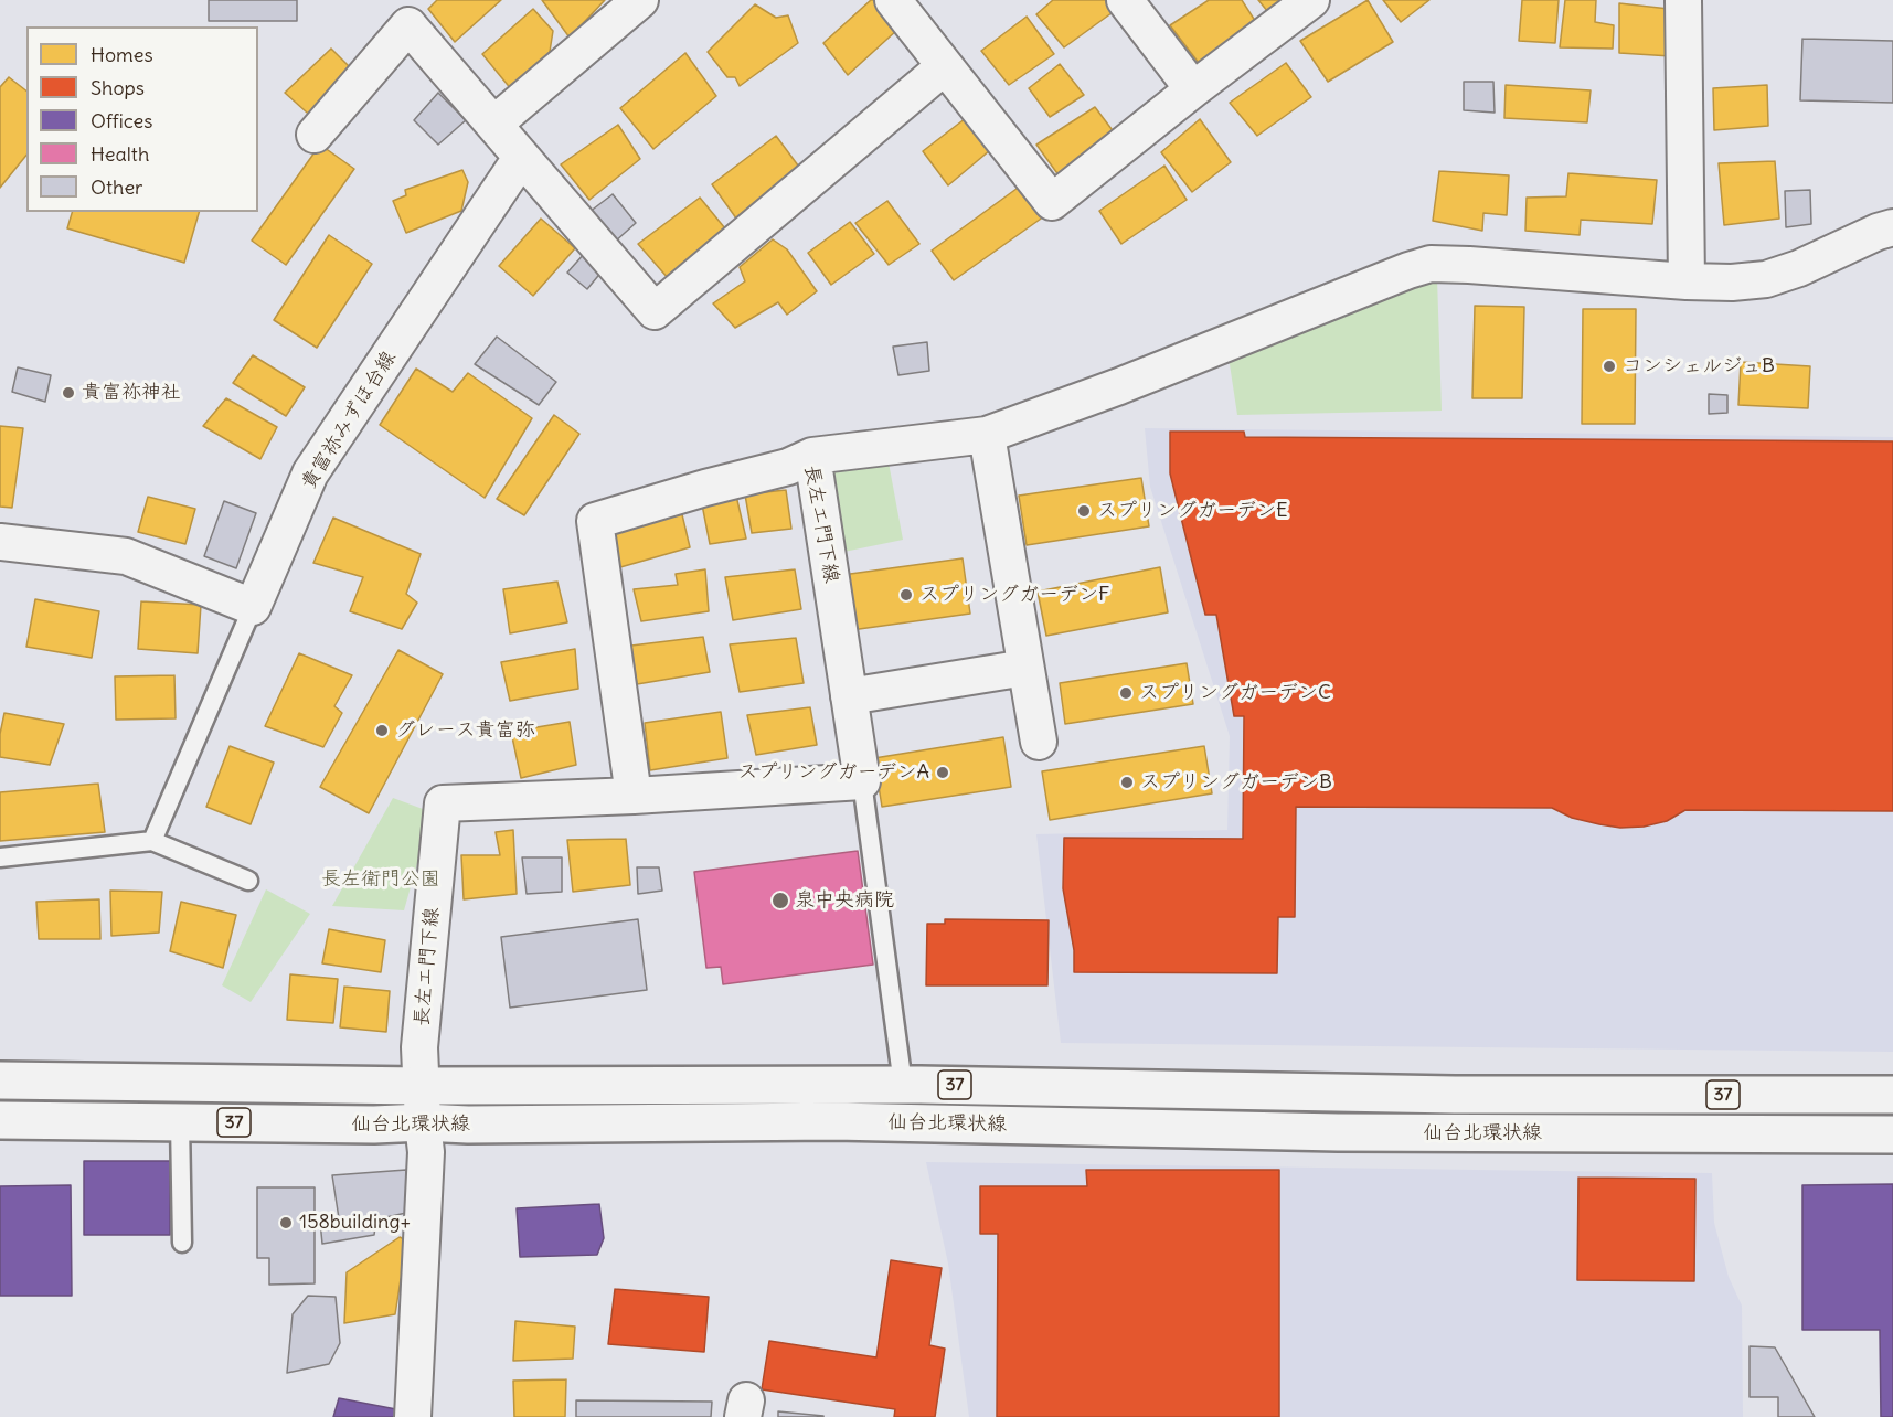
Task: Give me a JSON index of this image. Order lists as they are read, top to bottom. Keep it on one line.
{"streets":{"main road":["37","仙台北環状線"],"street":["貴富祢みずほ台線","長左エ門下線"]},"crossings":[["長左エ門下線","仙台北環状線"]],"parks":["長左衛門公園"],"places":["コンシェルジュB","貴富祢神社","スプリングガーデンE","スプリングガーデンF","スプリングガーデンC","グレース貴富弥","スプリングガーデンA","スプリングガーデンB","泉中央病院","158building+"],"legend":["Homes","Shops","Offices","Health","Other"]}
